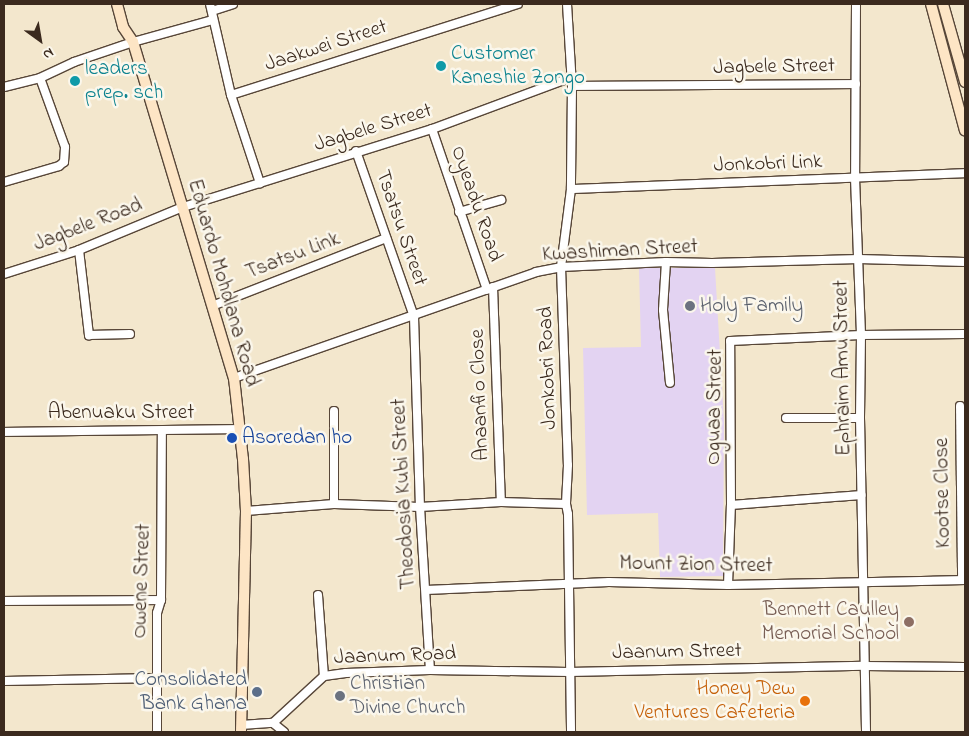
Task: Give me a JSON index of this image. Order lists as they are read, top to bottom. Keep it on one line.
{"streets":{"main road":["Eduardo Mohdlana Road"],"street":["Jaakwei Street","Jagbele Street","Jonkobri Link","Oyeadu Road","Jagbele Road","Tsatsu Street","Kwashiman Street","Tsatsu Link","Jonkobri Road","Ephraim Amu Street","Anaanfio Close","Oguaa Street","Abenuaku Street","Kootse Close","Theodosia Kubi Street","Mount Zion Street","Owene Street","Jaanum Street","Jaanum Road"]},"crossings":[["Jagbele Street","Oyeadu Road"],["Jagbele Street","Jagbele Road"],["Jagbele Street","Tsatsu Street"],["Jagbele Street","Eduardo Mohdlana Road"],["Jagbele Street","Jonkobri Road"],["Jagbele Street","Ephraim Amu Street"],["Jonkobri Link","Jonkobri Road"],["Jonkobri Link","Ephraim Amu Street"],["Oyeadu Road","Kwashiman Street"],["Oyeadu Road","Anaanfio Close"],["Jagbele Road","Eduardo Mohdlana Road"],["Tsatsu Street","Kwashiman Street"],["Tsatsu Street","Tsatsu Link"],["Tsatsu Street","Theodosia Kubi Street"],["Kwashiman Street","Eduardo Mohdlana Road"],["Kwashiman Street","Jonkobri Road"],["Kwashiman Street","Ephraim Amu Street"],["Kwashiman Street","Anaanfio Close"],["Kwashiman Street","Theodosia Kubi Street"],["Tsatsu Link","Eduardo Mohdlana Road"],["Eduardo Mohdlana Road","Abenuaku Street"],["Jonkobri Road","Mount Zion Street"],["Jonkobri Road","Jaanum Street"],["Jonkobri Road","Jaanum Road"],["Ephraim Amu Street","Oguaa Street"],["Ephraim Amu Street","Mount Zion Street"],["Ephraim Amu Street","Jaanum Street"],["Oguaa Street","Mount Zion Street"],["Abenuaku Street","Owene Street"],["Kootse Close","Mount Zion Street"],["Theodosia Kubi Street","Mount Zion Street"],["Theodosia Kubi Street","Jaanum Road"],["Jaanum Street","Jaanum Road"]],"places":["Customer Kaneshie Zongo","leaders prep. sch","Holy Family","Asoredan ho","Bennett Caulley Memorial School","Consolidated Bank Ghana","Christian Divine Church","Honey Dew Ventures Cafeteria"],"north":"bottom right"}
